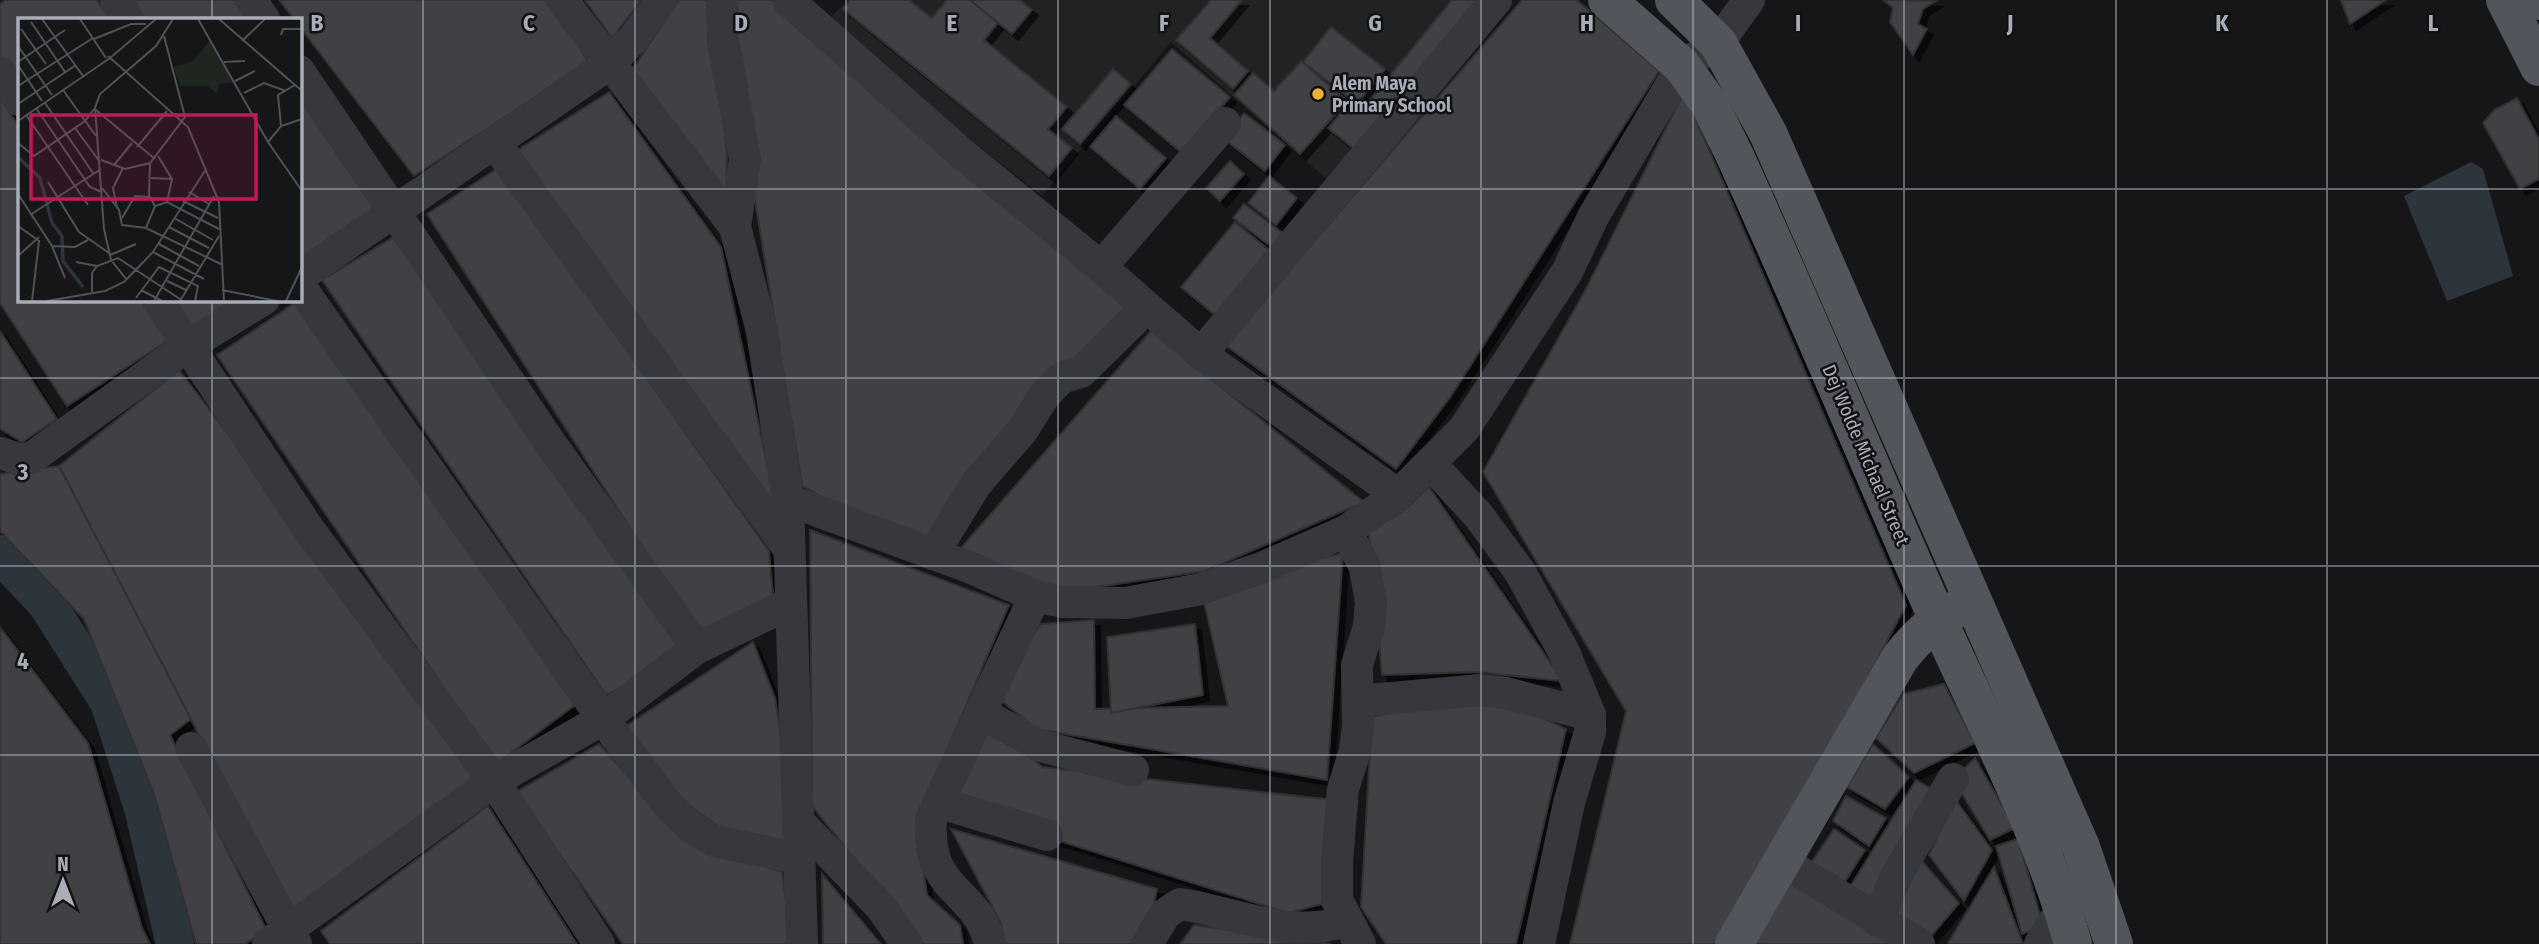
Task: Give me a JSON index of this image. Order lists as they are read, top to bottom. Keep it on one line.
{"streets":{"main road":["Dej Wolde Michael Street"]},"places":["Alem Maya Primary School"],"north":"top","grid":{"columns":["B","C","D","E","F","G","H","I","J","K","L"],"rows":["3","4"]}}
